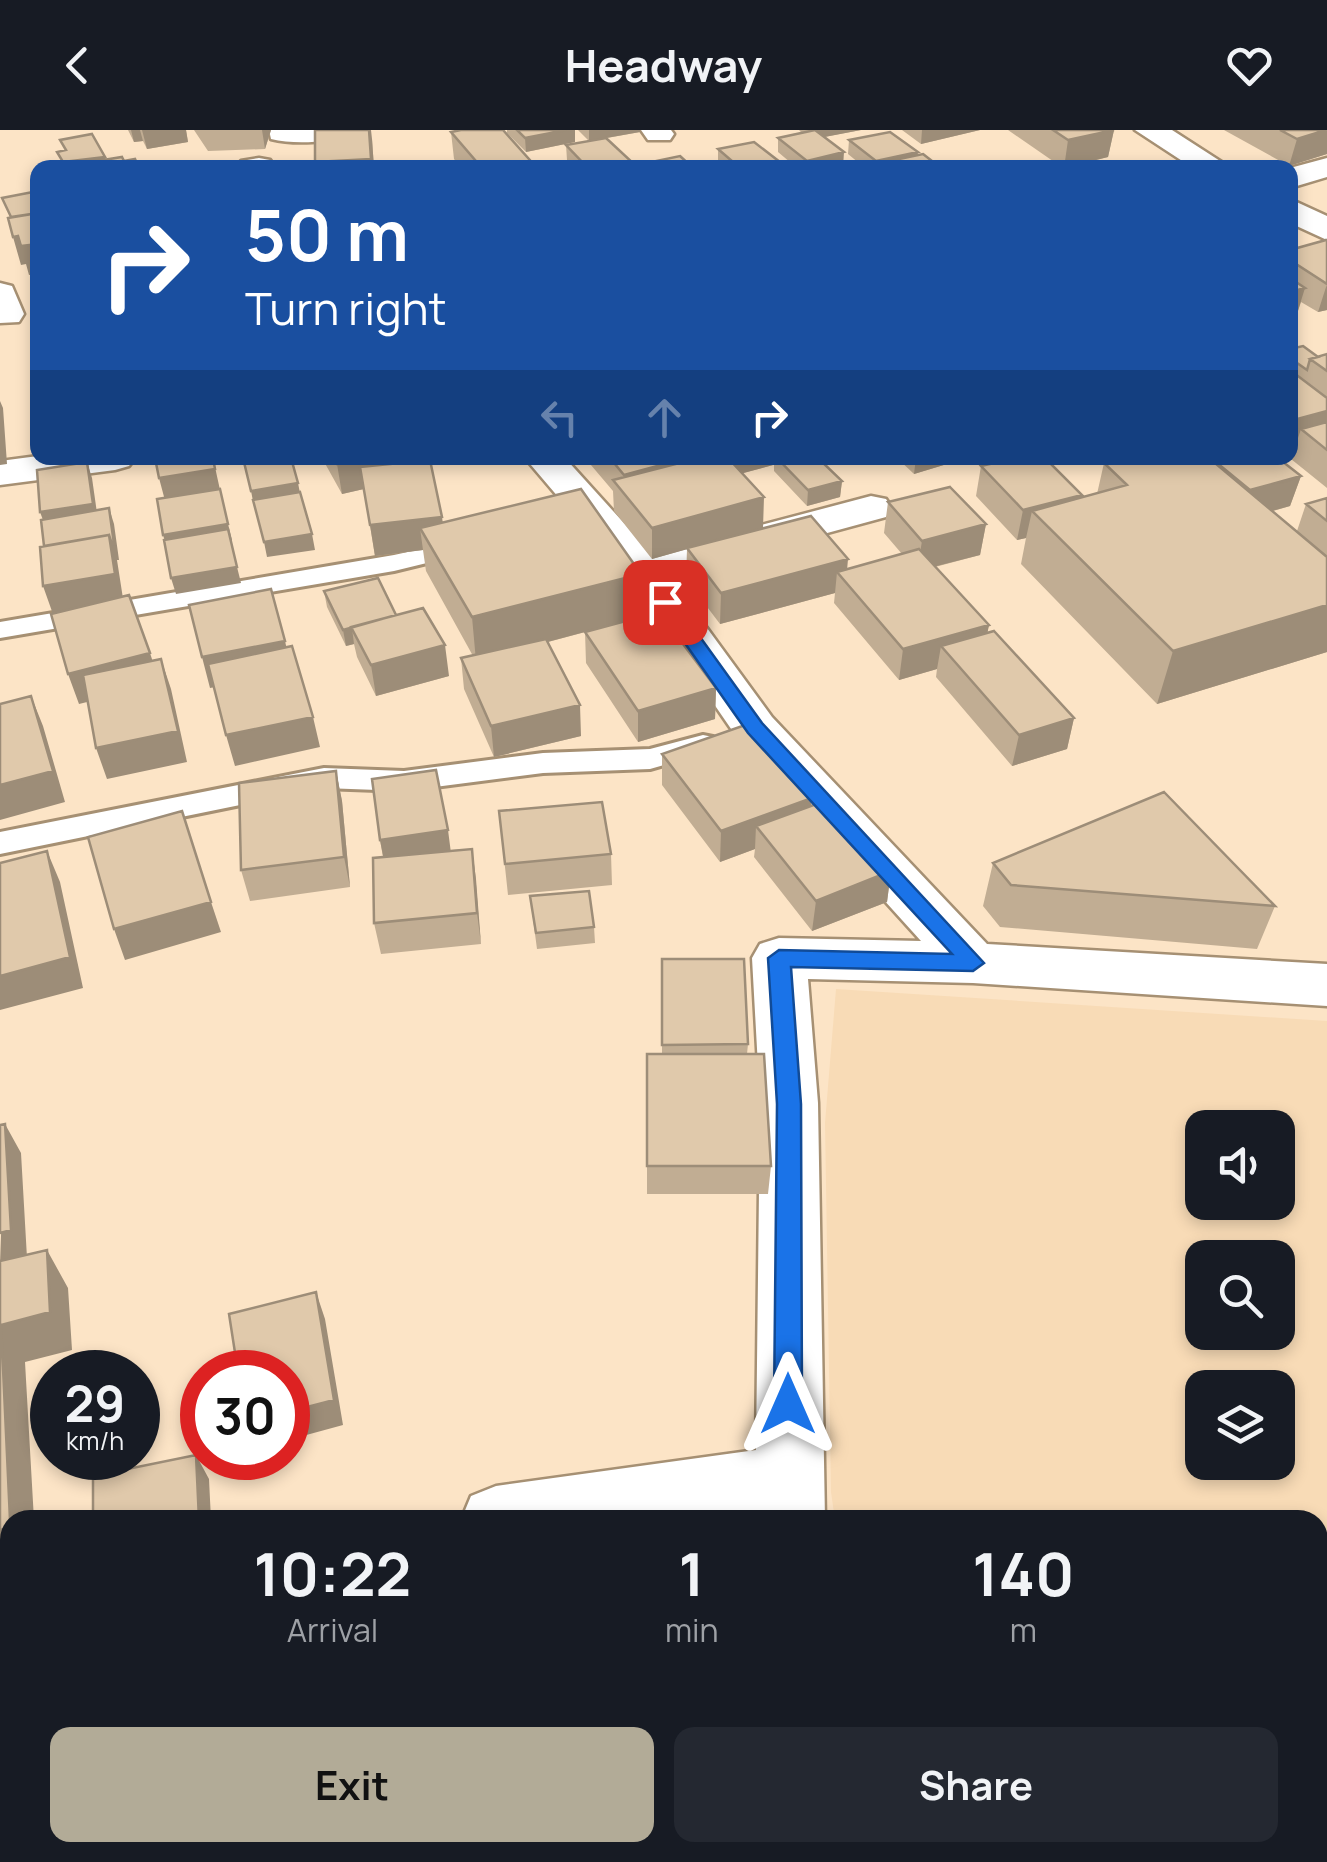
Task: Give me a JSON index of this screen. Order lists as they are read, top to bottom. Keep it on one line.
{"page":{"header":"Headway","turn":["50 m","Turn right"],"speed":"29 km/h","limit":"30","eta":["10:22","Arrival","1","min","140","m"],"buttons":["Exit","Share"]}}
